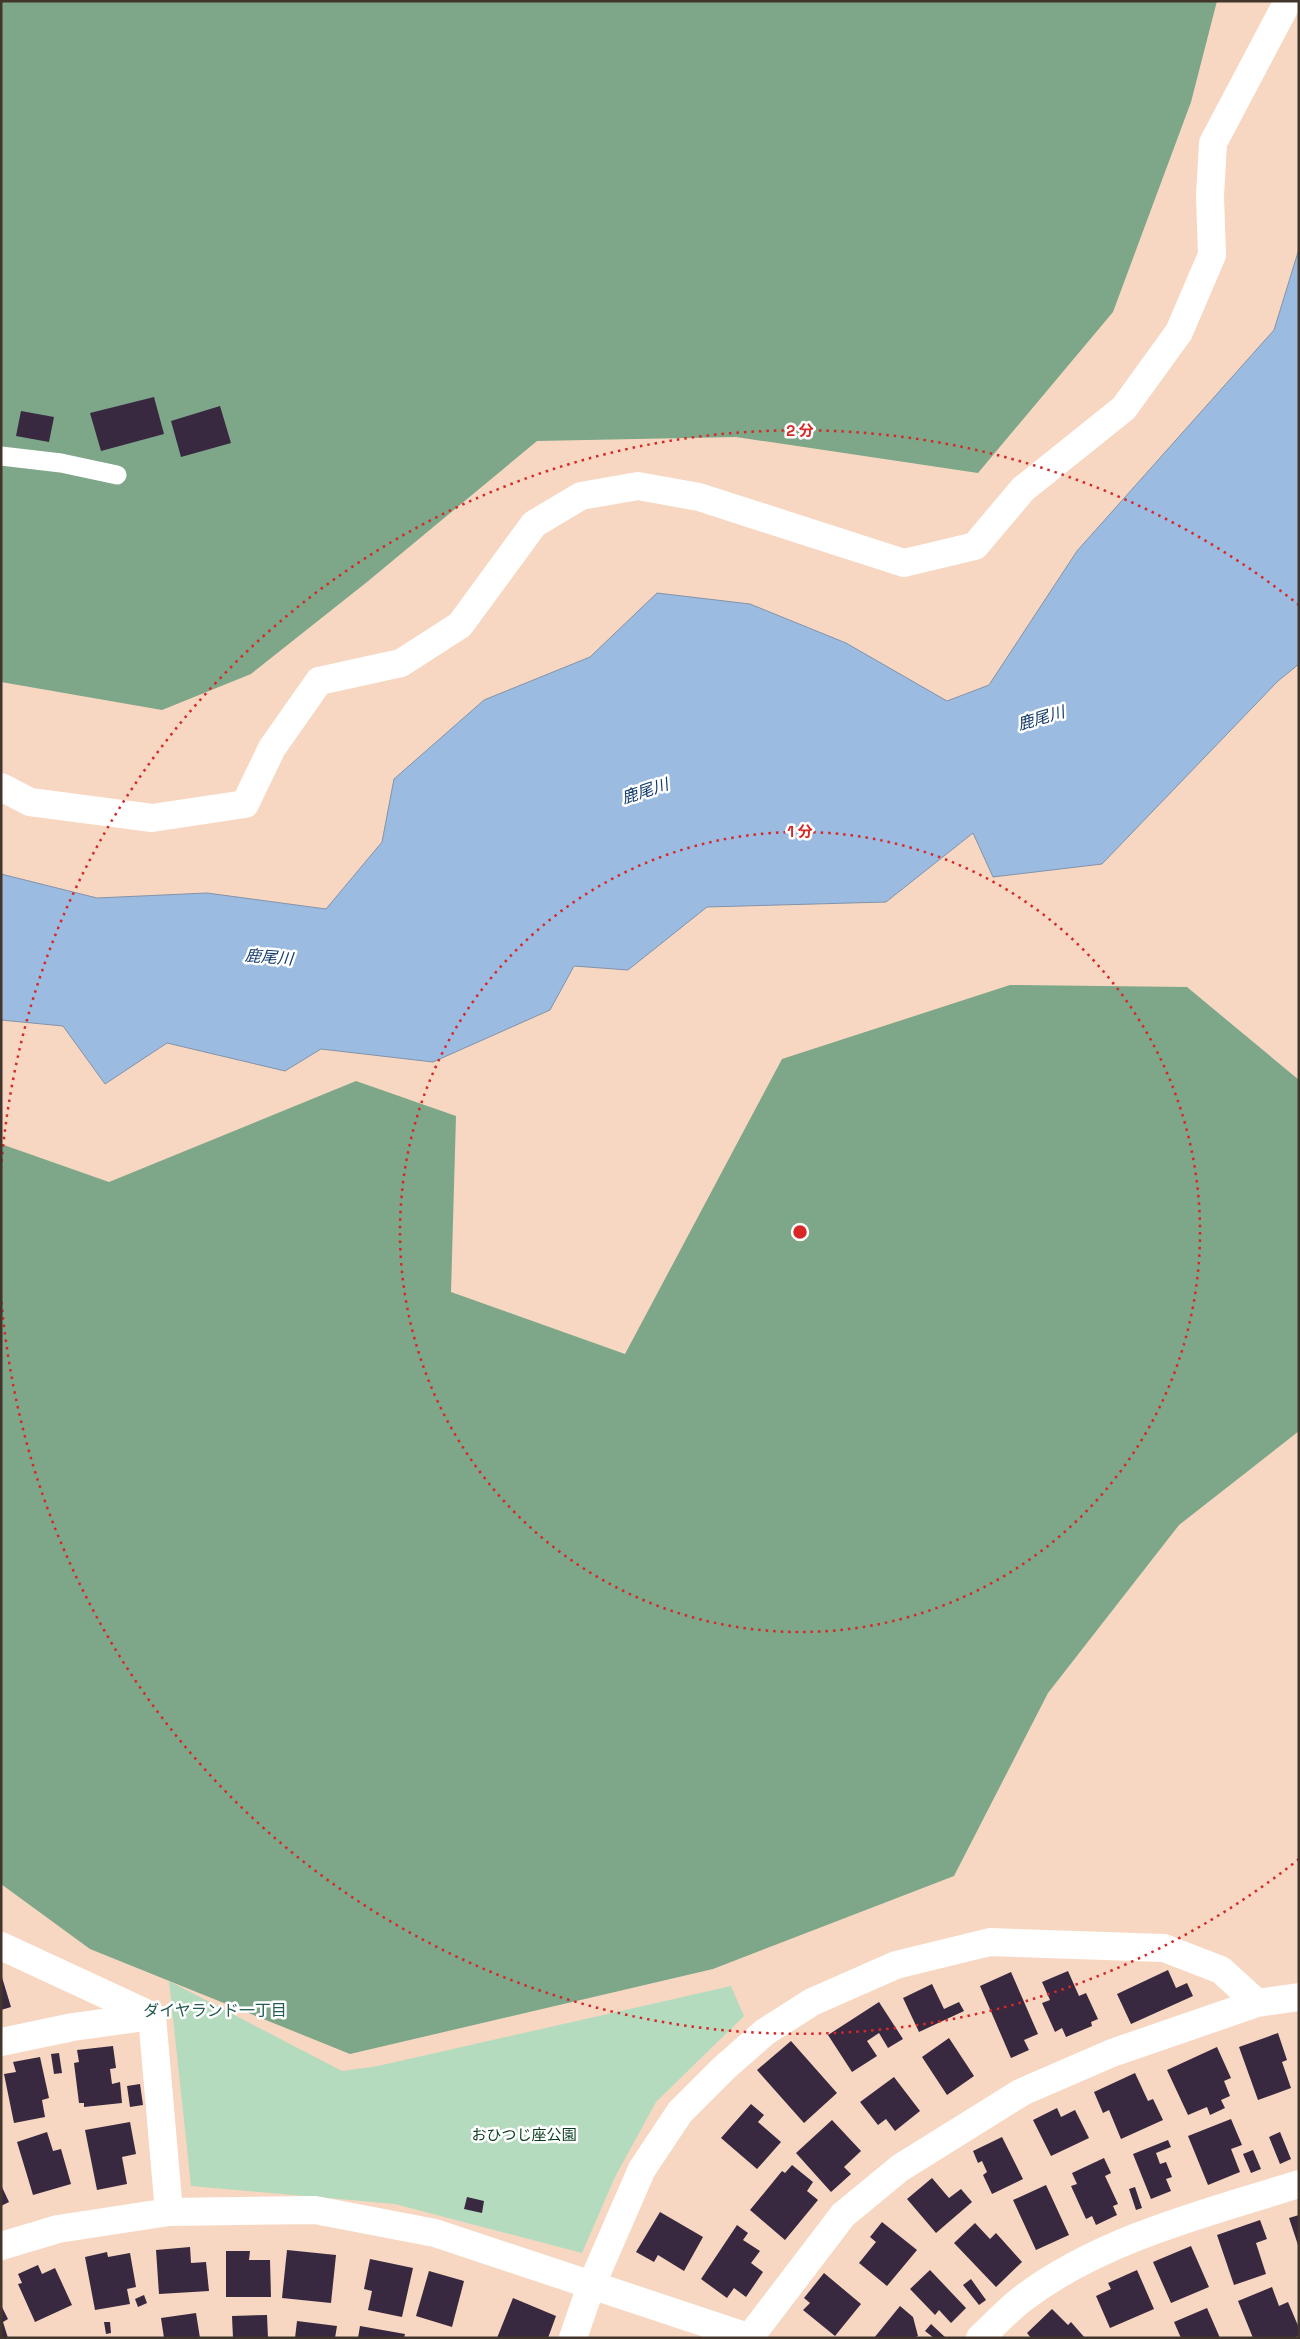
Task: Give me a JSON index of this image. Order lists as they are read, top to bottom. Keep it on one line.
{"districts":["ダイヤランド一丁目"],"water":["鹿尾川"],"parks":["おひつじ座公園"],"rings":["2 分","1 分"]}
